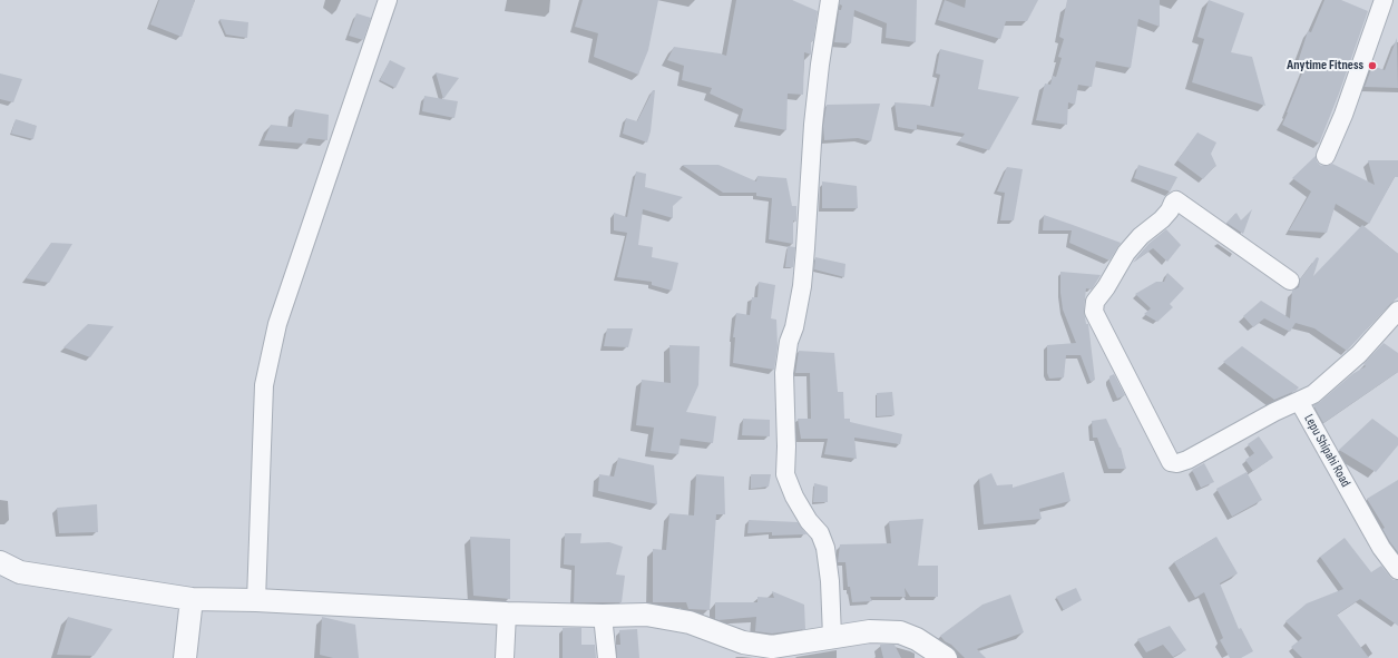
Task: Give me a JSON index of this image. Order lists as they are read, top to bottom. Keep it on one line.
{"streets":{"street":["Lepu Shipahi Road"]},"places":["Anytime Fitness"]}
